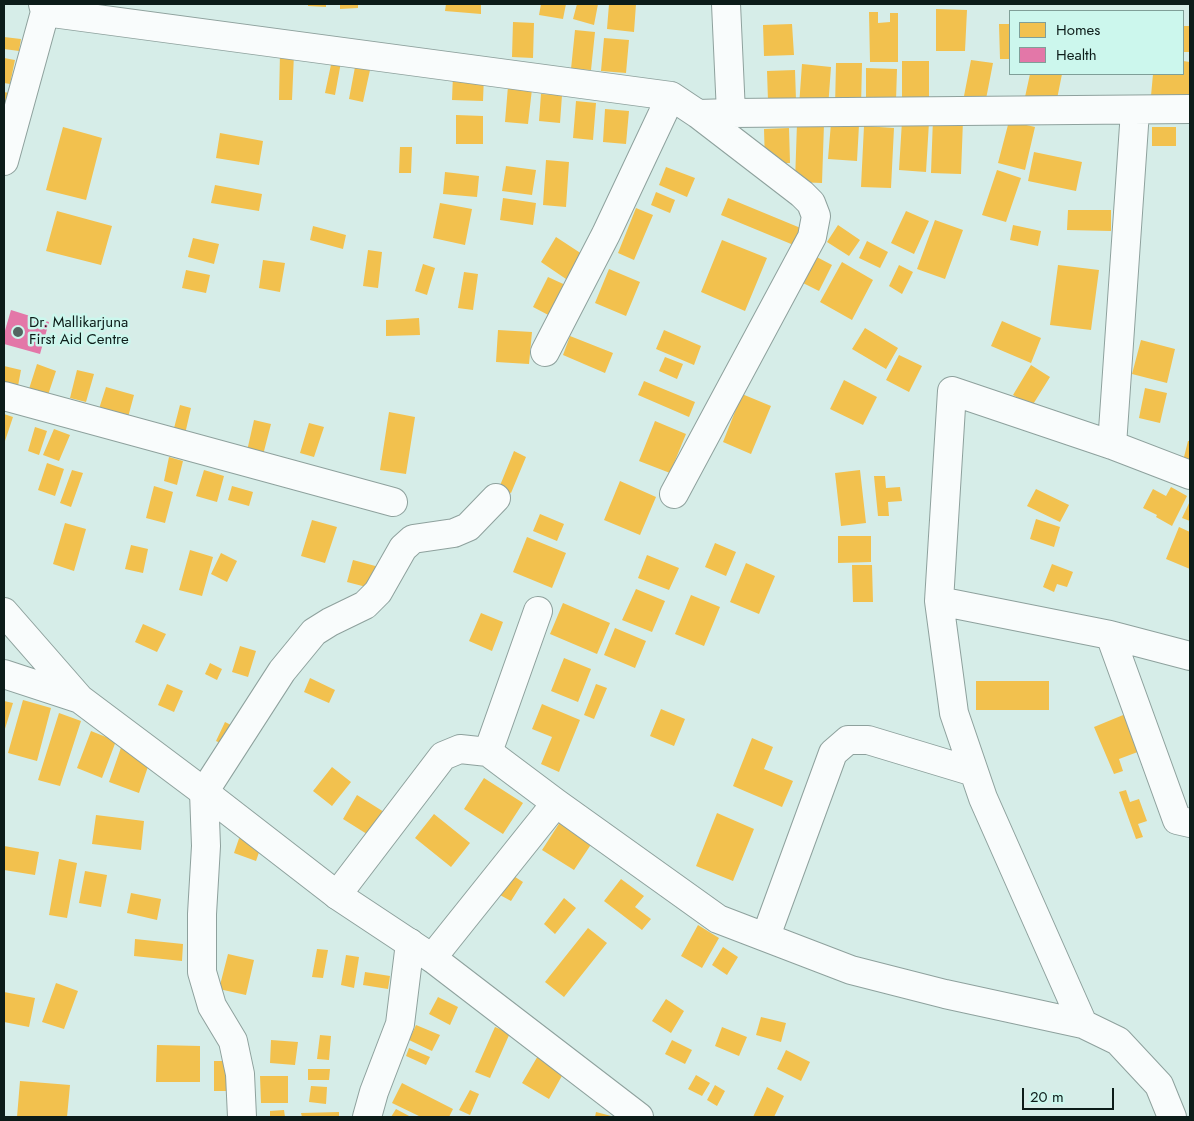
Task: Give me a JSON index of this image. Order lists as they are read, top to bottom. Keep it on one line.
{"places":["Dr. Mallikarjuna First Aid Centre"],"legend":["Homes","Health"],"scale_bar":"20 m"}
